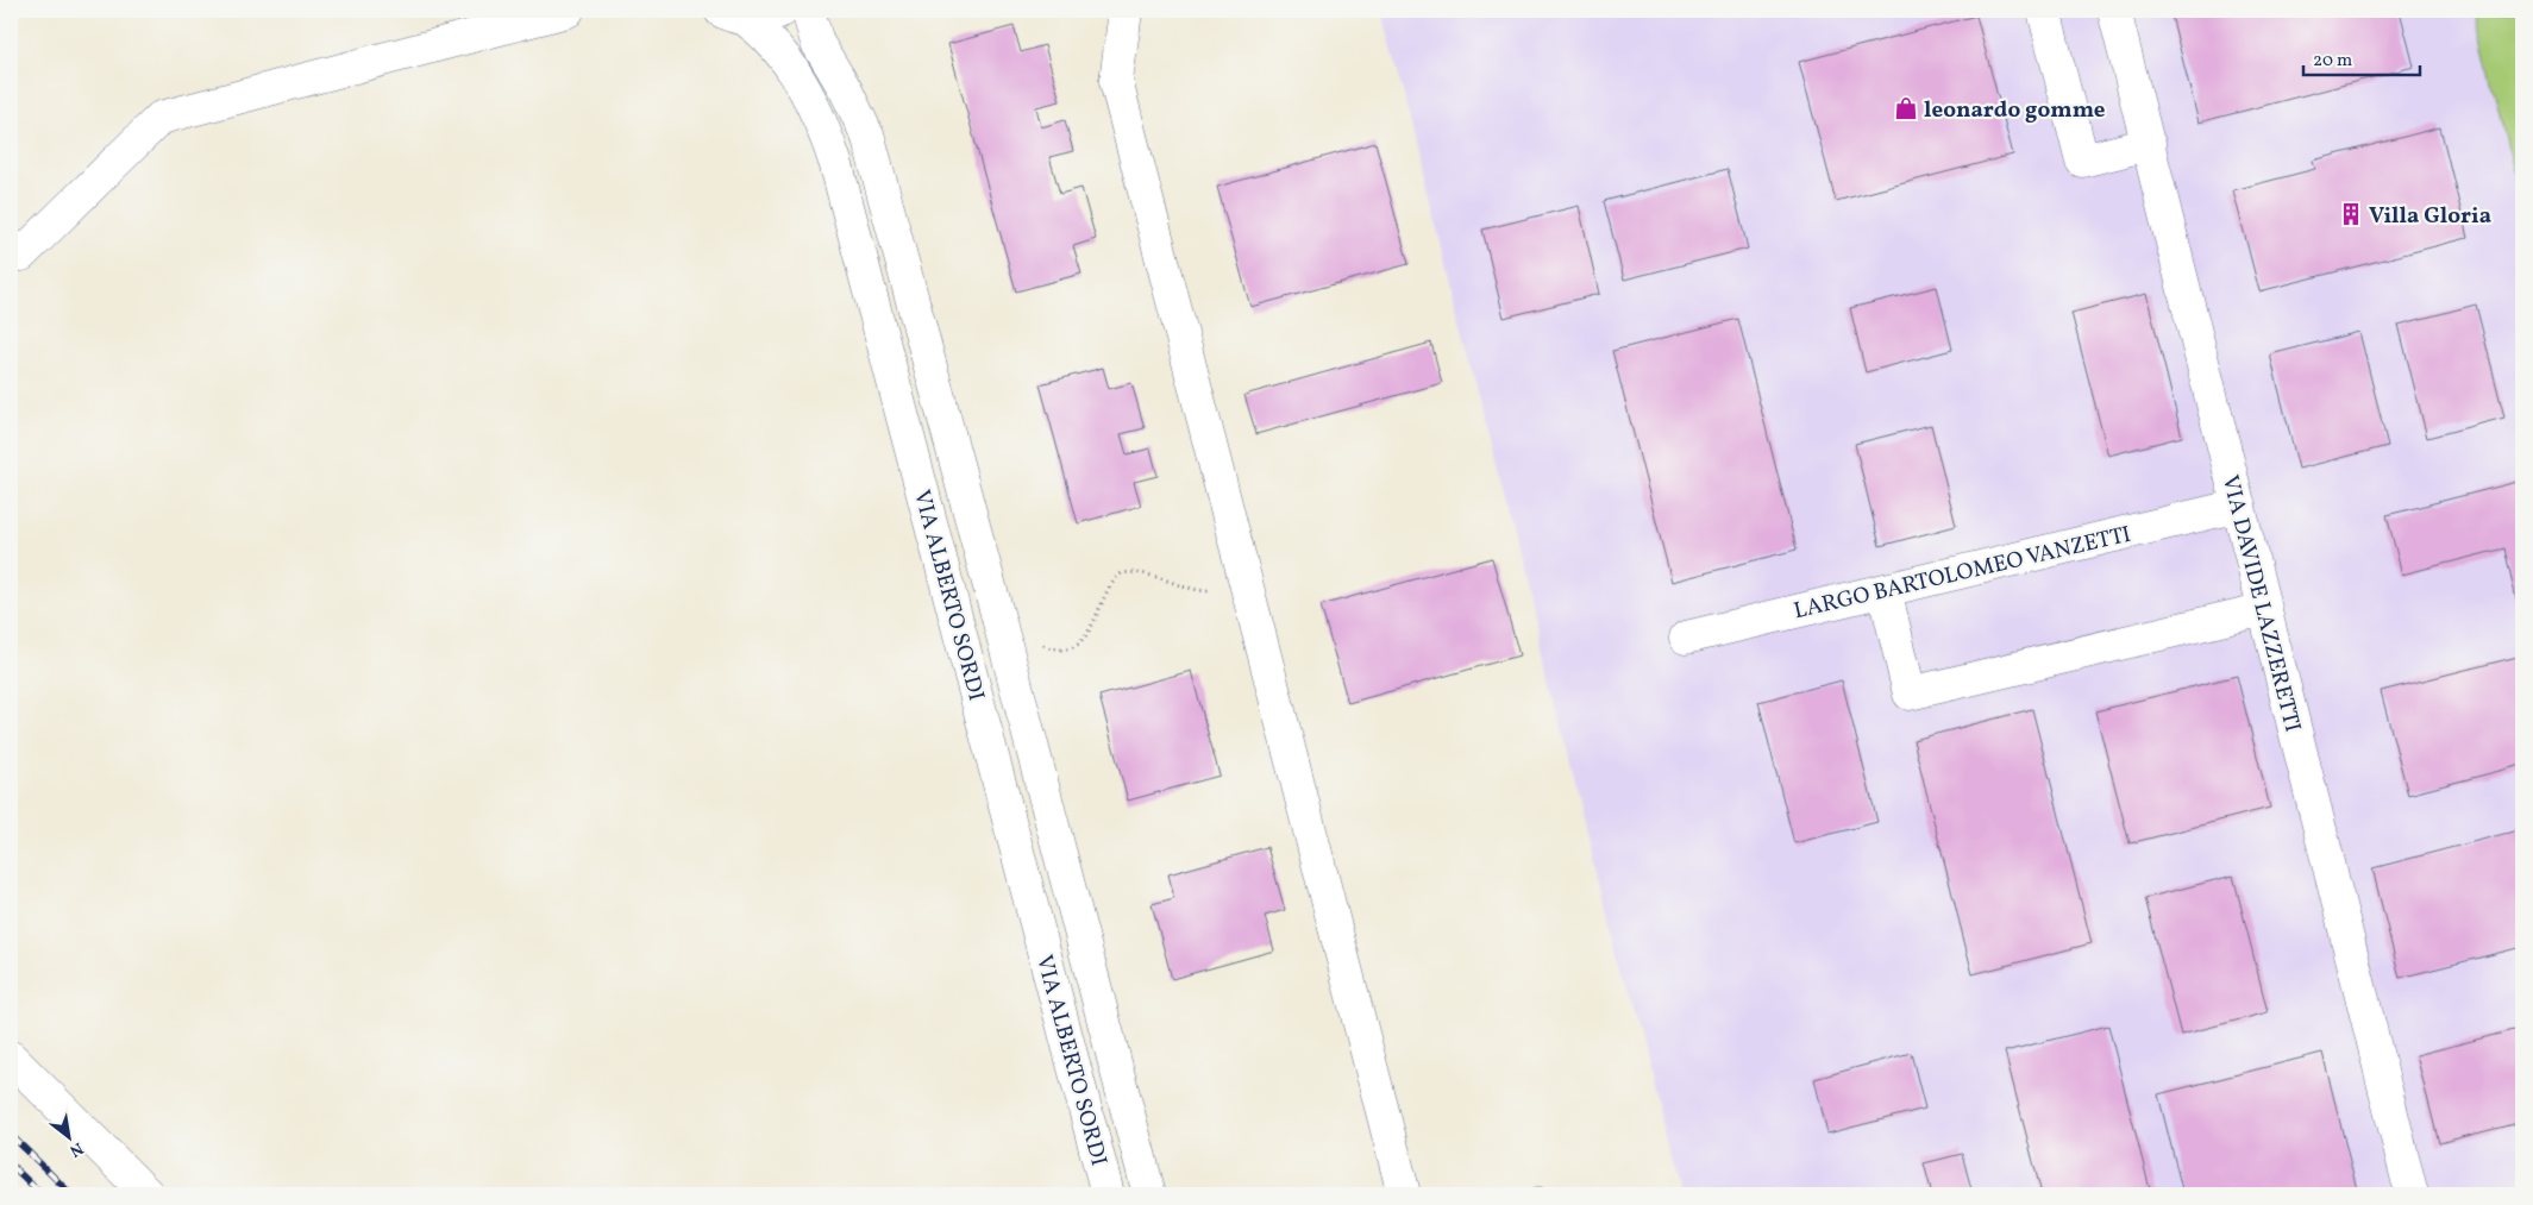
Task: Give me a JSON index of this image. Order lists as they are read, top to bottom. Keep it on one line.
{"streets":{"street":["LARGO BARTOLOMEO VANZETTI","VIA ALBERTO SORDI","VIA DAVIDE LAZZERETTI"]},"crossings":[["LARGO BARTOLOMEO VANZETTI","VIA DAVIDE LAZZERETTI"]],"places":{"shop":["leonardo gomme"],"building":["Villa Gloria"]},"scale_bar":"20 m","north":"bottom right"}
